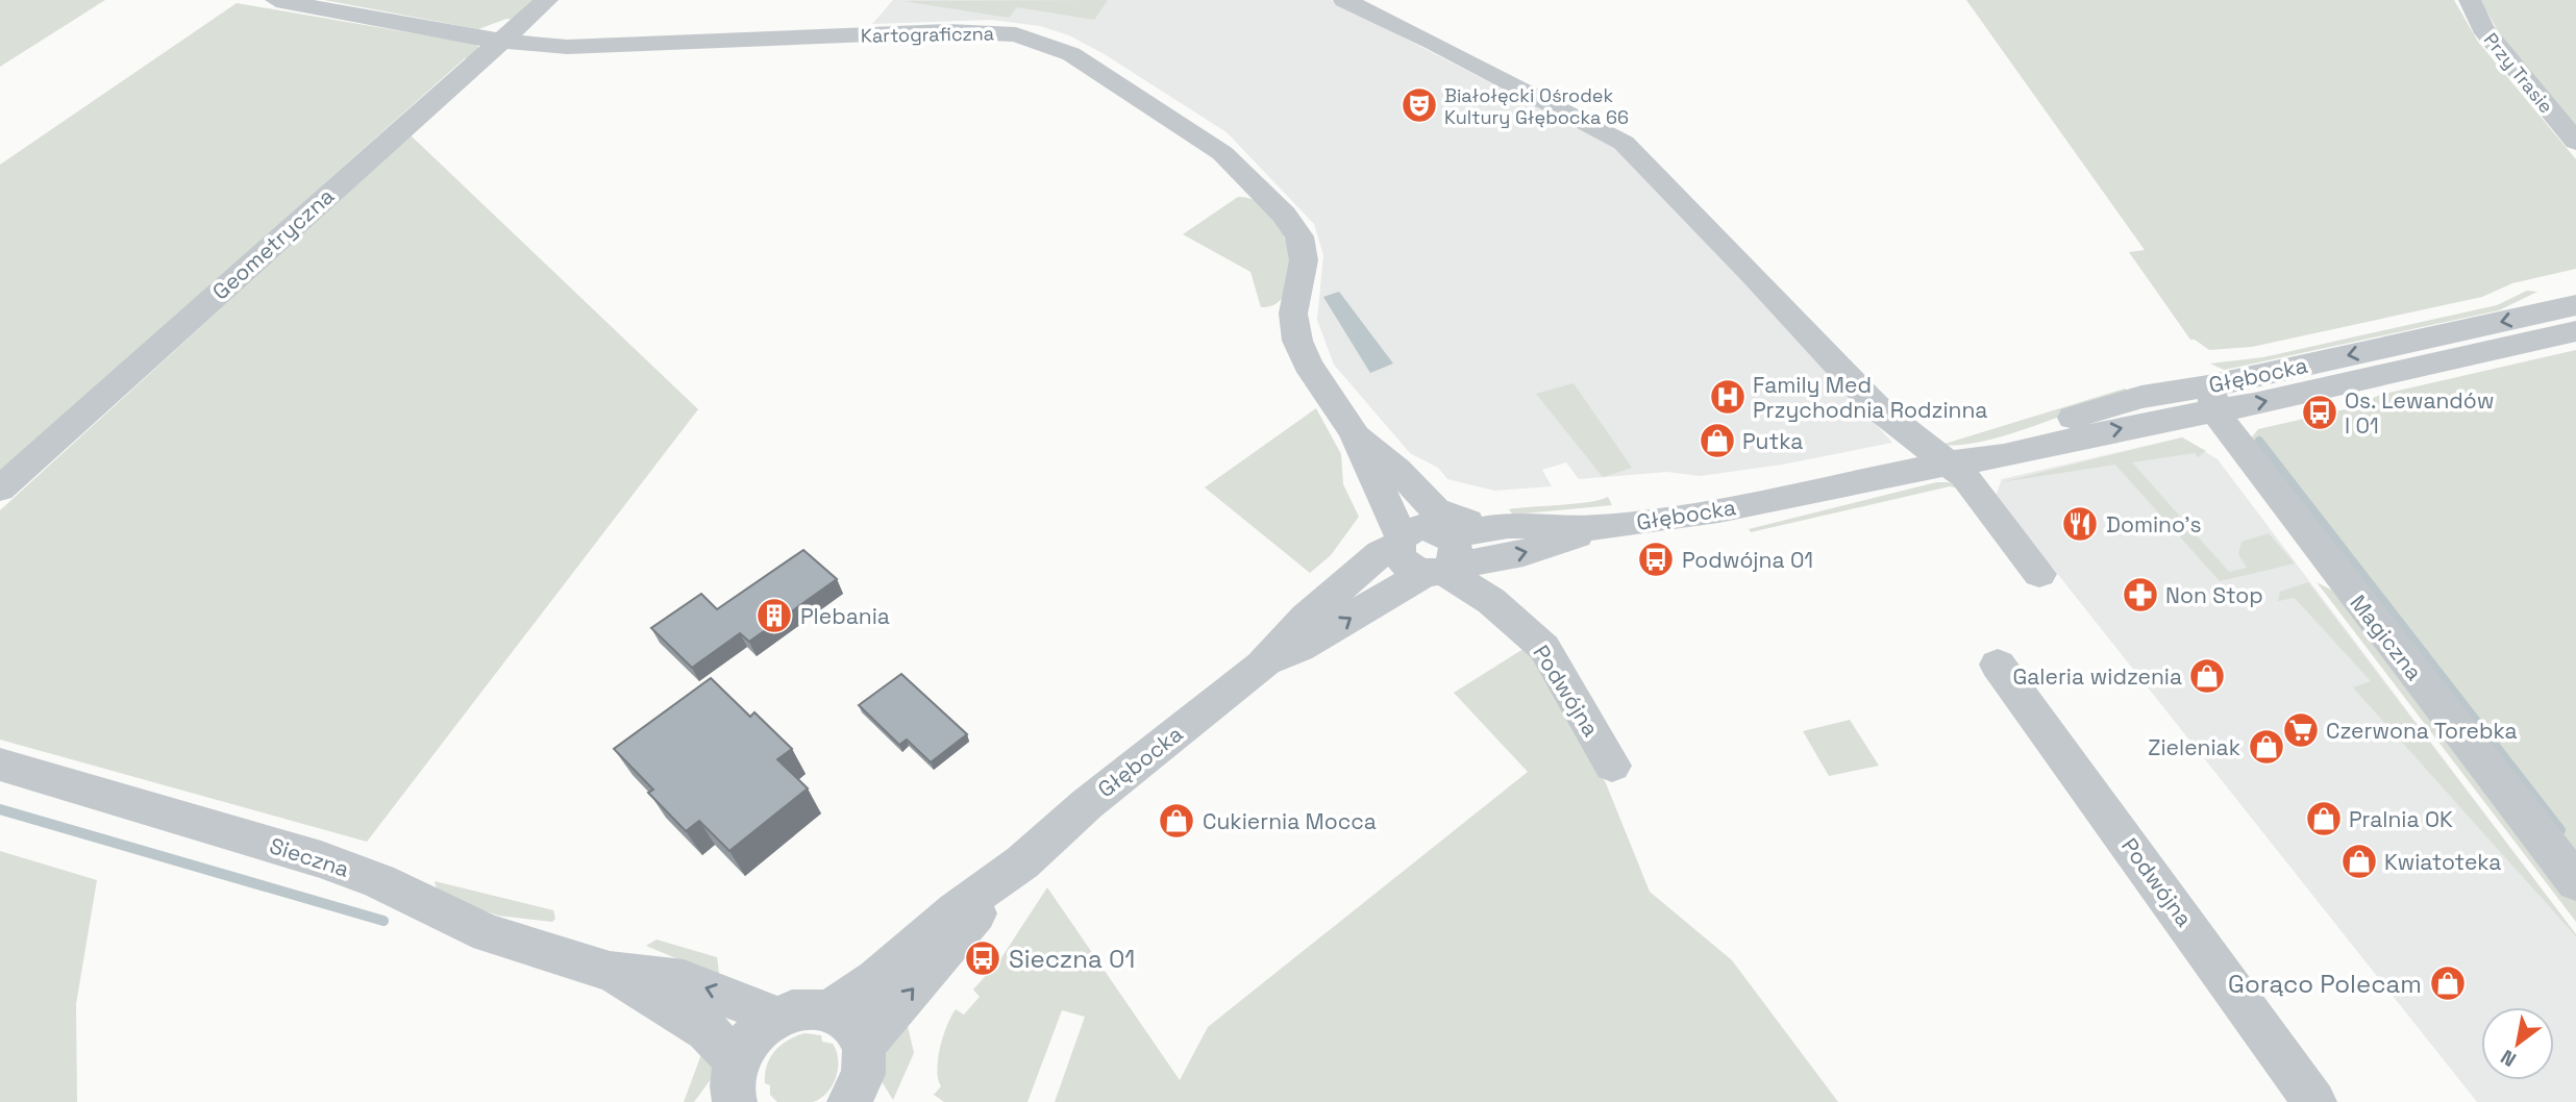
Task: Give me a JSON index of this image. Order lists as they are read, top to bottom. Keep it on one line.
{"streets":{"street":["Kartograficzna","Przy Trasie","Geometryczna","Głębocka","Magiczna","Podwójna","Sieczna"]},"crossings":[["Kartograficzna","Geometryczna"],["Kartograficzna","Głębocka"],["Kartograficzna","Podwójna"],["Głębocka","Magiczna"],["Głębocka","Podwójna"]],"places":{"theatre":["Białołęcki Ośrodek Kultury Głębocka 66"],"hospital":["Family Med Przychodnia Rodzinna"],"bus stop":["Os. Lewandów I 01","Podwójna 01","Sieczna 01"],"shop":["Putka","Galeria widzenia","Zieleniak","Pralnia OK","Cukiernia Mocca","Kwiatoteka","Gorąco Polecam"],"restaurant":["Domino's"],"pharmacy":["Non Stop"],"building":["Plebania"],"supermarket":["Czerwona Torebka"]},"north":"bottom left"}
